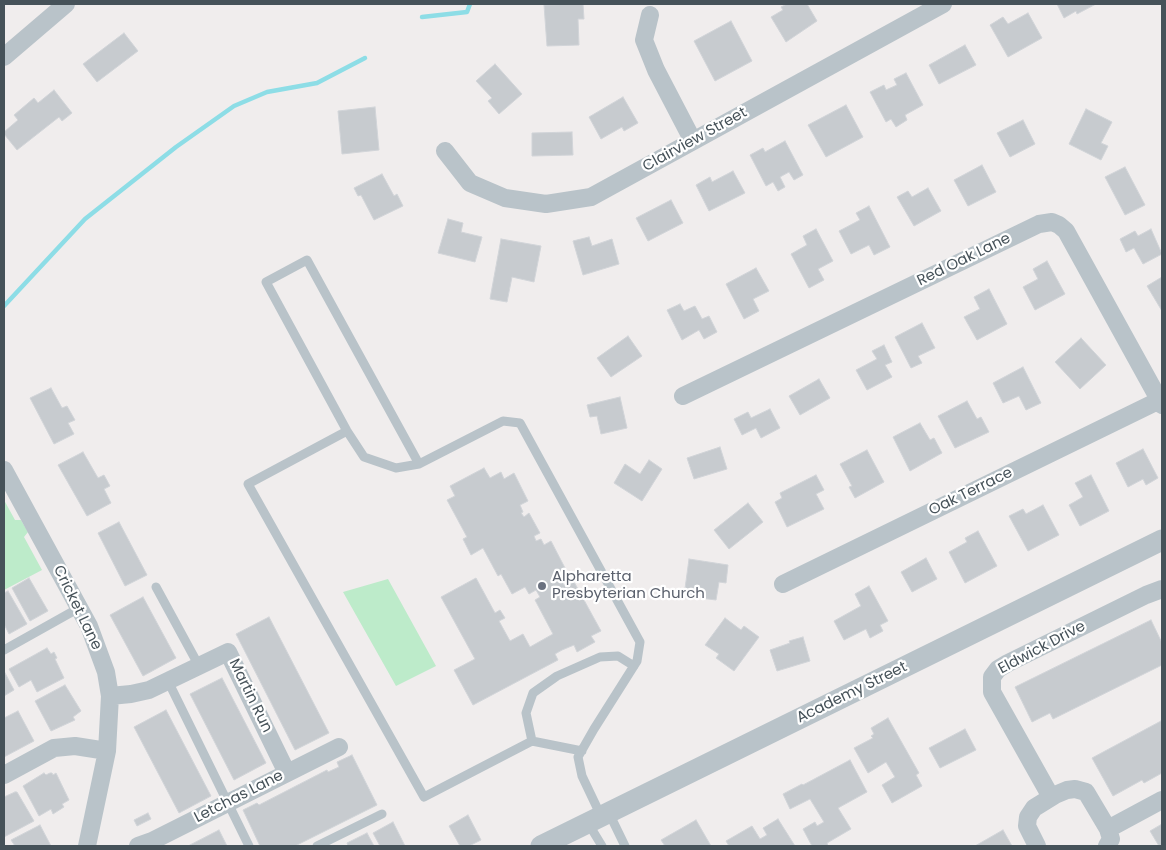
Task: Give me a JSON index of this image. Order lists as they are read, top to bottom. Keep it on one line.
{"streets":{"street":["Clairview Street","Red Oak Lane","Oak Terrace","Cricket Lane","Eldwick Drive","Academy Street","Martin Run","Letchas Lane"]},"crossings":[["Red Oak Lane","Oak Terrace"],["Cricket Lane","Martin Run"],["Martin Run","Letchas Lane"]],"places":["Alpharetta Presbyterian Church"]}
